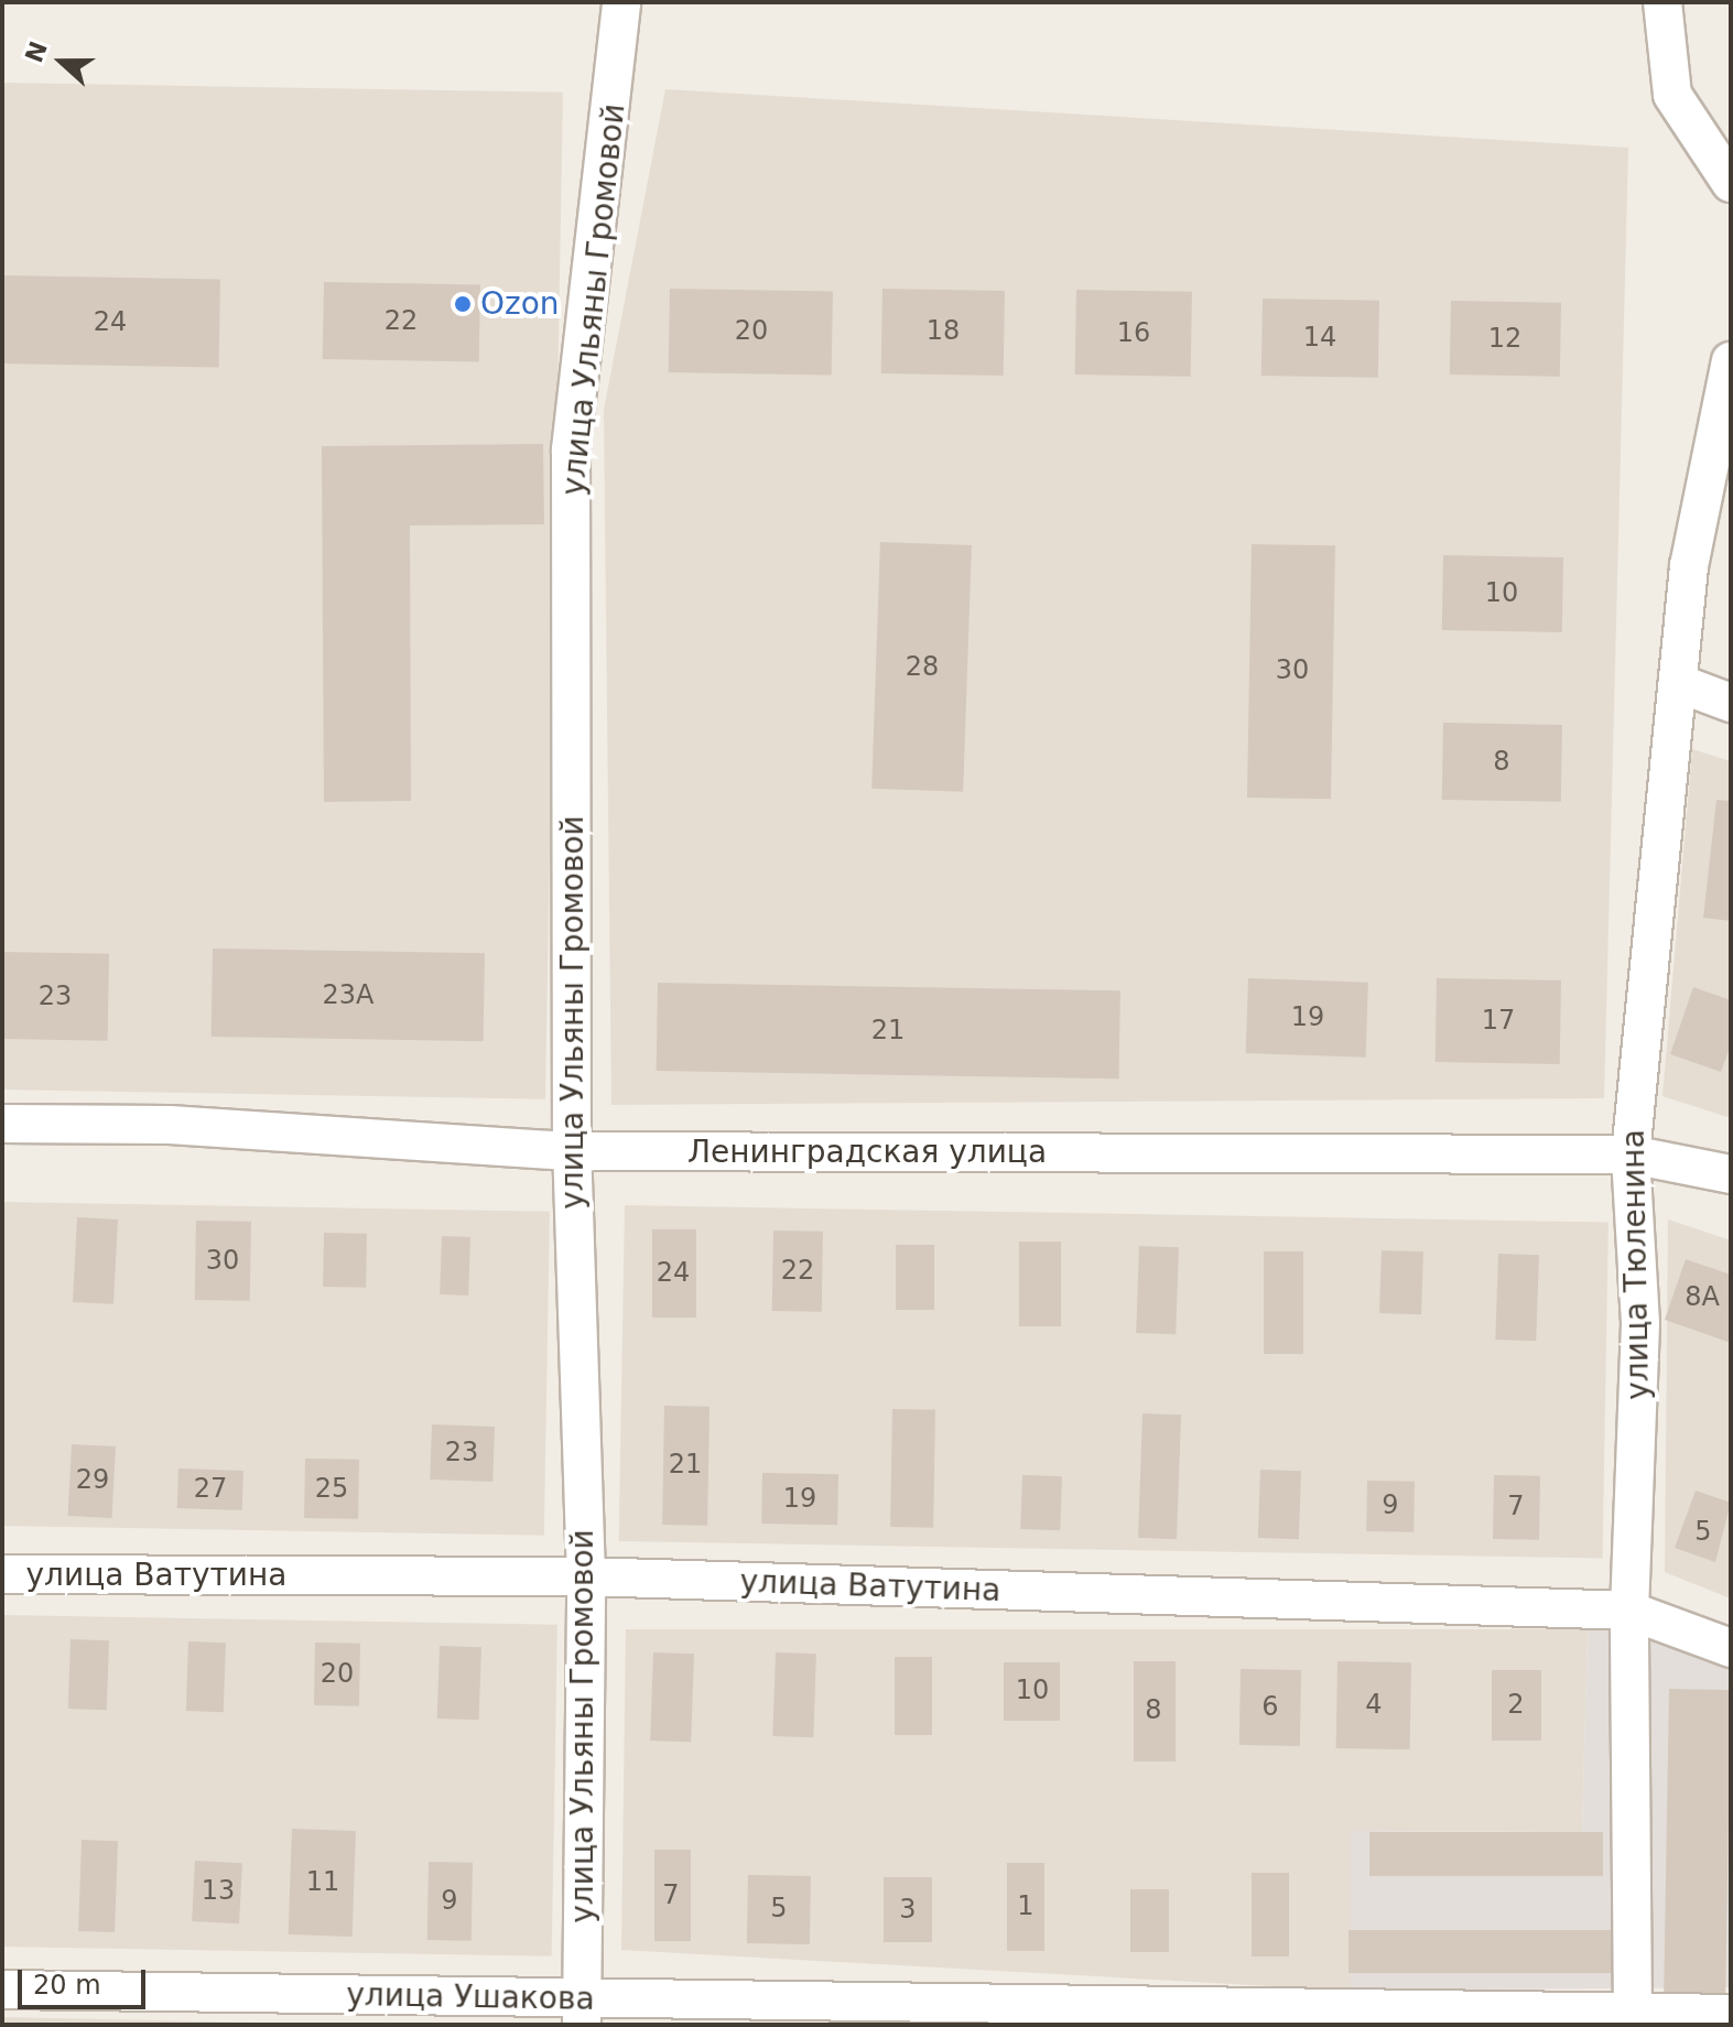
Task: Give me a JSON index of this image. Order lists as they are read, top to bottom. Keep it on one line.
{"streets":{"street":["улица Ульяны Громовой","Ленинградская улица","улица Тюленина","улица Ватутина","улица Ушакова"]},"crossings":[["улица Ульяны Громовой","Ленинградская улица"],["улица Ульяны Громовой","улица Ватутина"],["улица Ульяны Громовой","улица Ушакова"],["Ленинградская улица","улица Тюленина"],["улица Тюленина","улица Ватутина"],["улица Тюленина","улица Ушакова"]],"places":["Ozon"],"house_numbers":["22","24","20","18","16","14","12","10","28","30","8","23А","23","19","17","21","30","22","24","8А","23","21","29","27","25","19","9","7","5","20","10","4","2","6","8","11","13","7","9","1","5","3"],"scale_bar":"20 m","north":"left"}
